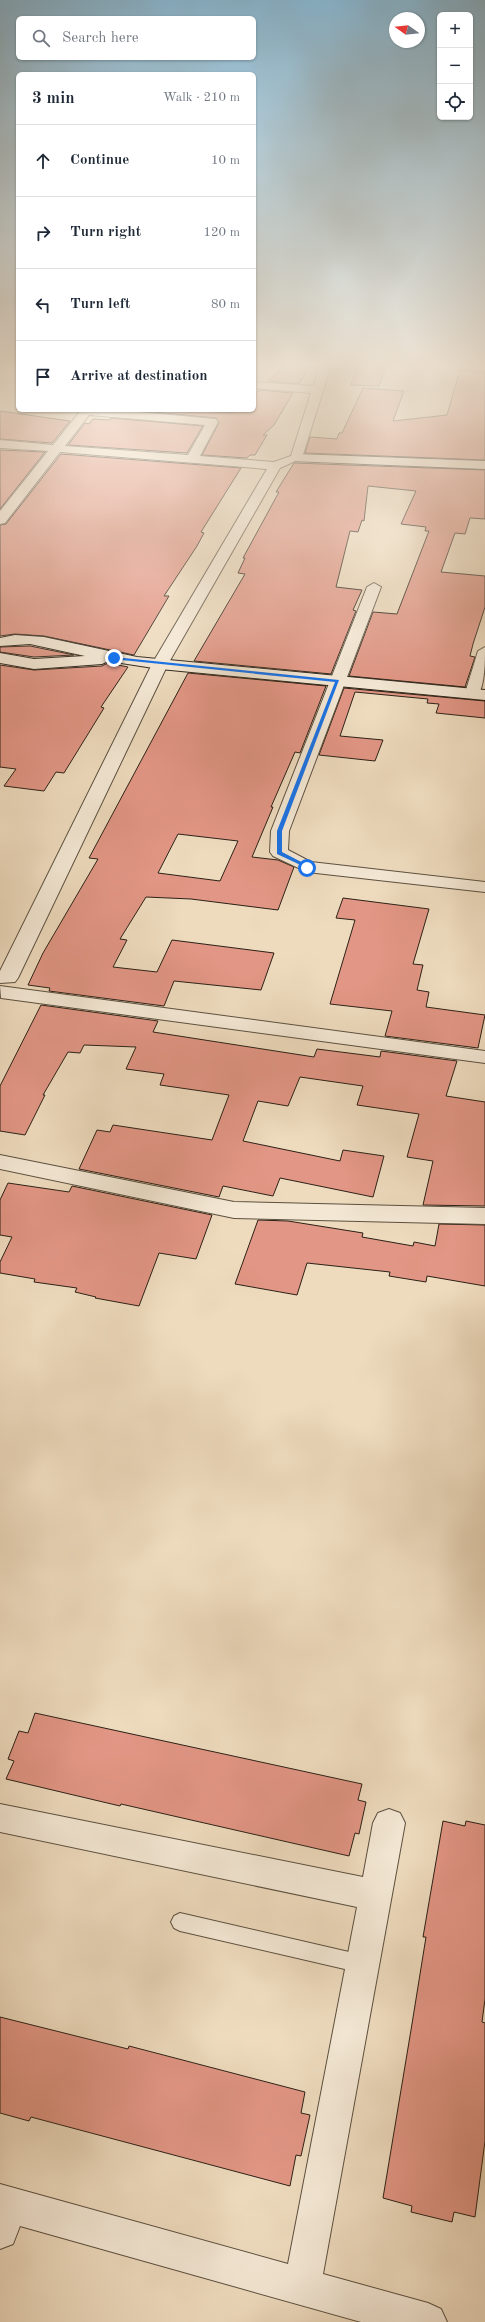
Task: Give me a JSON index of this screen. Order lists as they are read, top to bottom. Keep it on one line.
{"north":"left","page":{"map_buttons":["+","−"],"search":"Search here","heading":["3 min","Walk · 210 m"],"list":[["Continue","10 m"],["Turn right","120 m"],["Turn left","80 m"],"Arrive at destination"]}}
